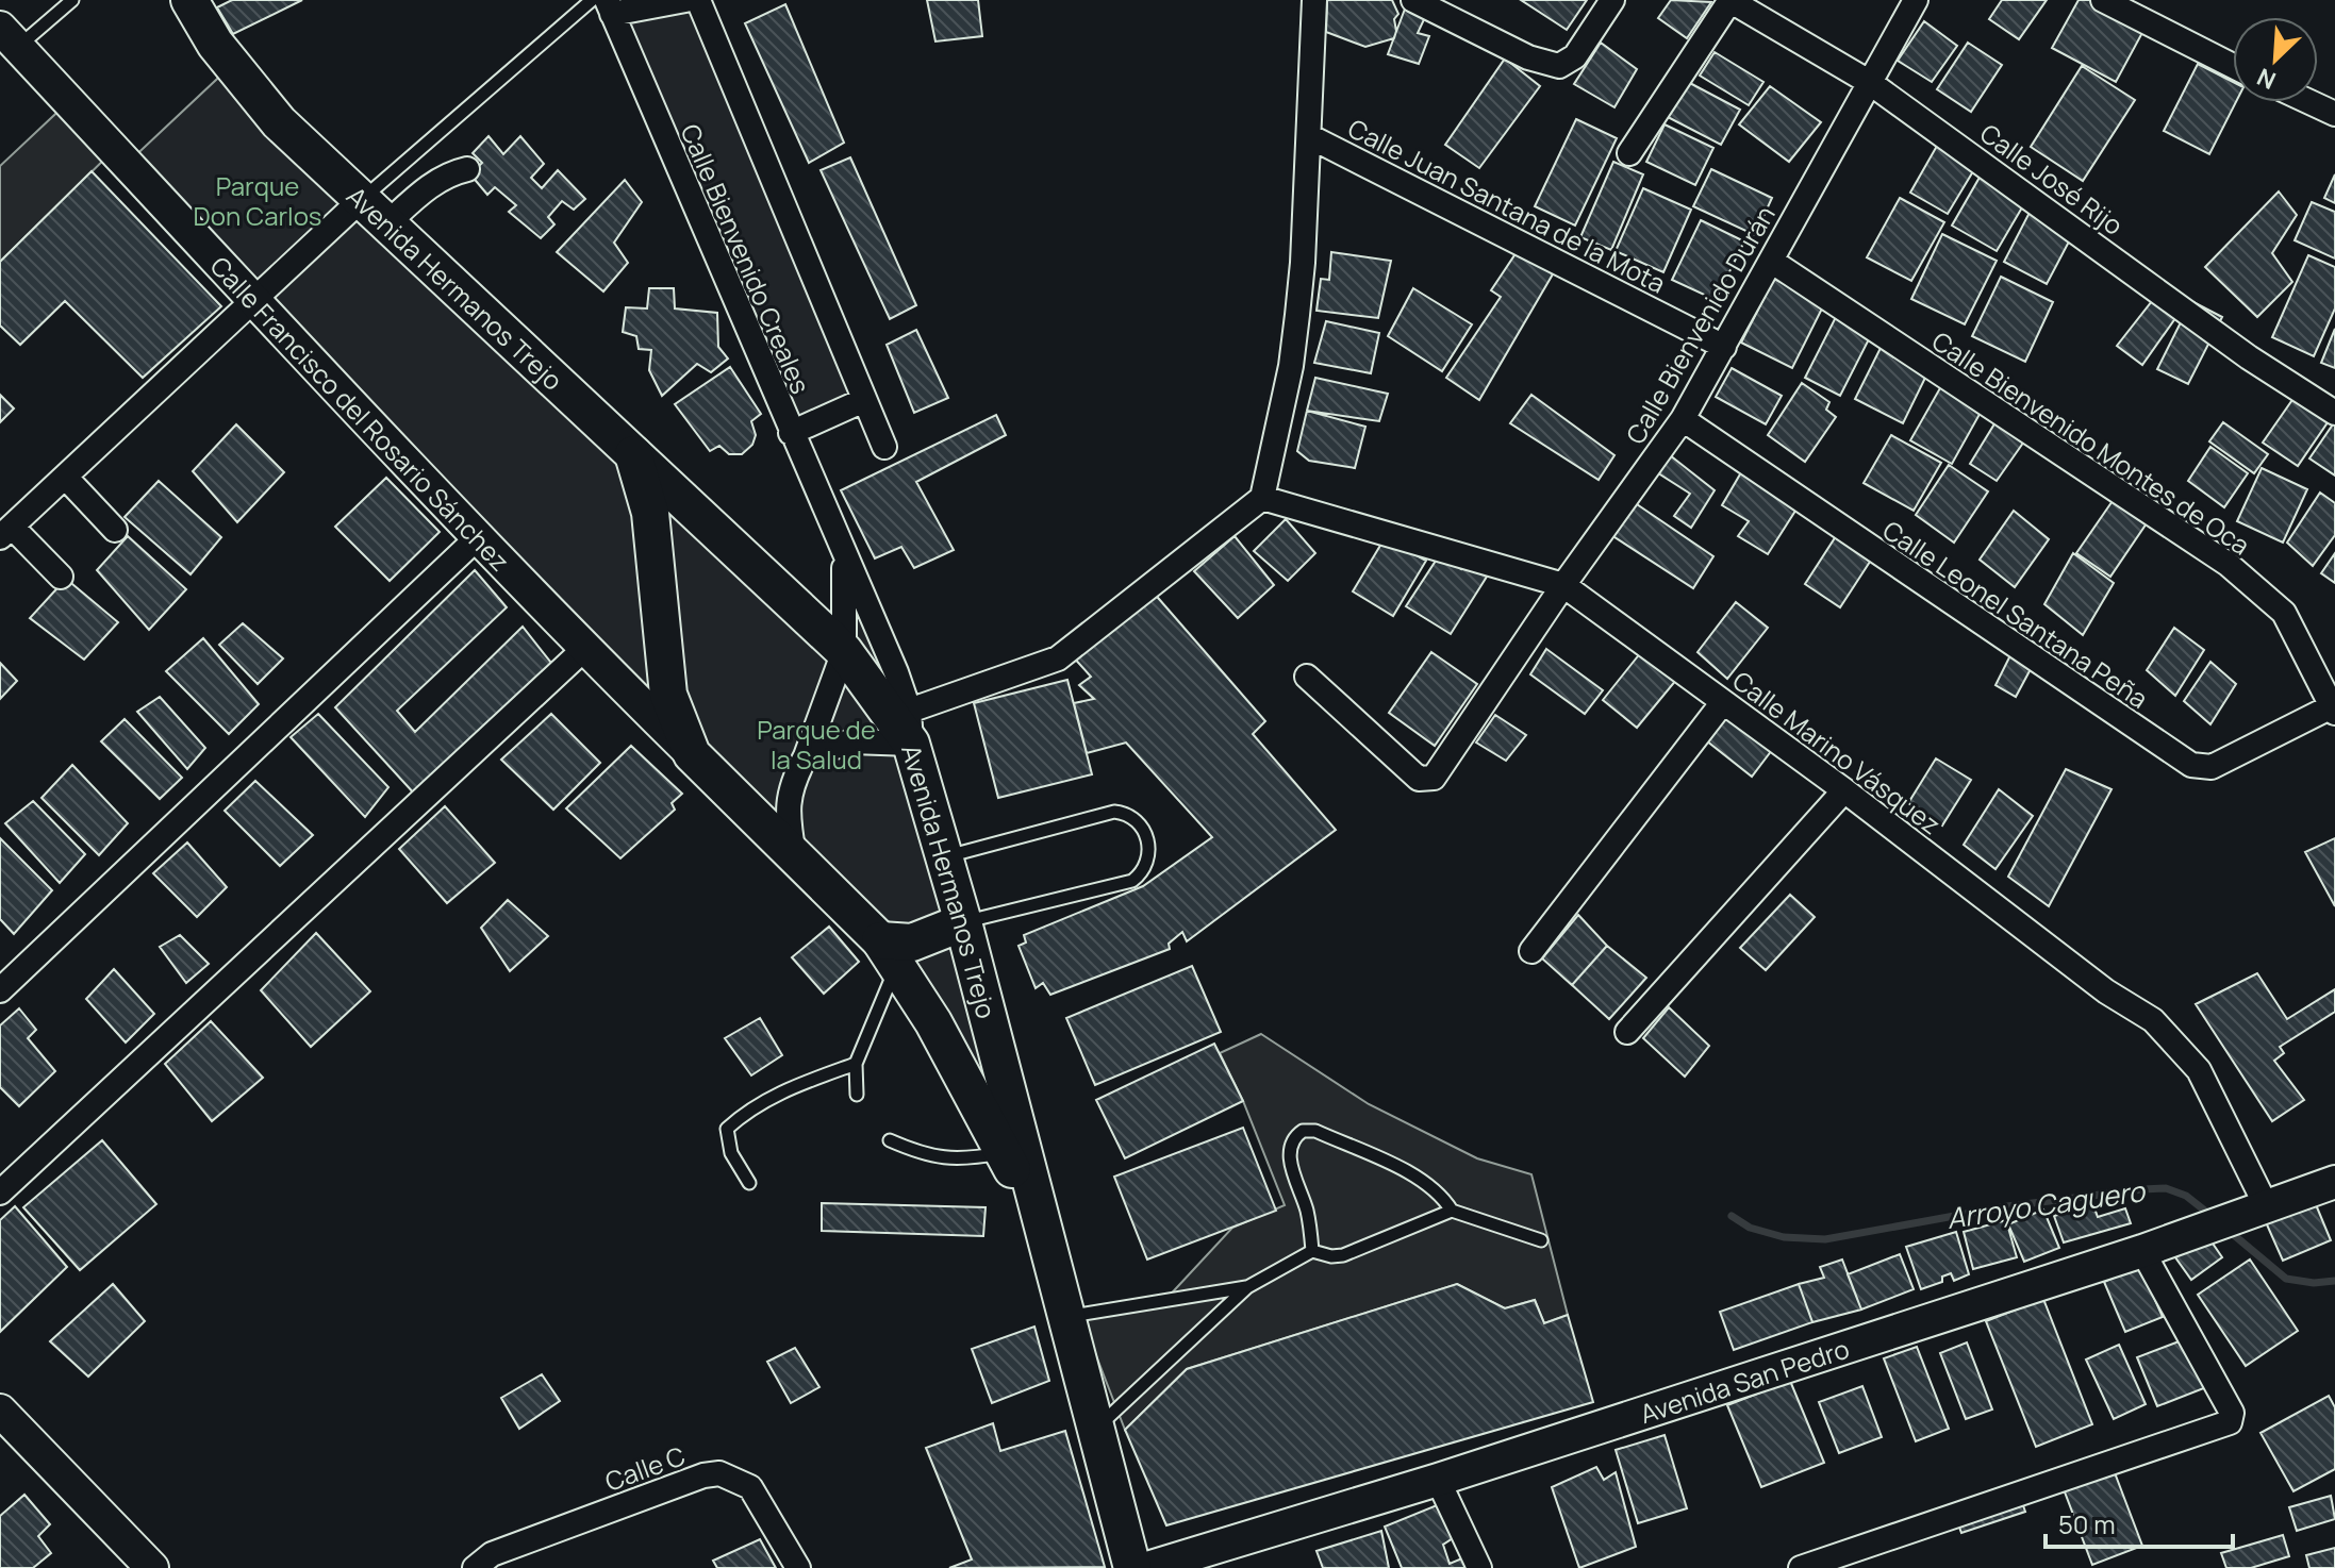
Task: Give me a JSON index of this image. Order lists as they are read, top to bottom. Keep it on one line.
{"streets":{"main road":["Avenida Hermanos Trejo"],"street":["Calle José Rijo","Calle Juan Santana de la Mota","Calle Bienvenido Creales","Calle Bienvenido Durán","Calle Francisco del Rosario Sánchez","Calle Bienvenido Montes de Oca","Calle Leonel Santana Peña","Calle Marino Vásquez","Avenida San Pedro","Calle C"]},"crossings":[["Calle José Rijo","Calle Bienvenido Durán"],["Calle Juan Santana de la Mota","Calle Bienvenido Durán"],["Calle Bienvenido Creales","Avenida Hermanos Trejo"],["Avenida Hermanos Trejo","Calle Francisco del Rosario Sánchez"],["Calle Bienvenido Durán","Calle Bienvenido Montes de Oca"],["Calle Bienvenido Durán","Calle Leonel Santana Peña"],["Calle Bienvenido Durán","Calle Marino Vásquez"],["Calle Bienvenido Montes de Oca","Calle Leonel Santana Peña"],["Calle Marino Vásquez","Avenida San Pedro"]],"water":["Arroyo Caguero"],"parks":["Parque Don Carlos","Parque de la Salud"],"scale_bar":"50 m","north":"bottom left"}
